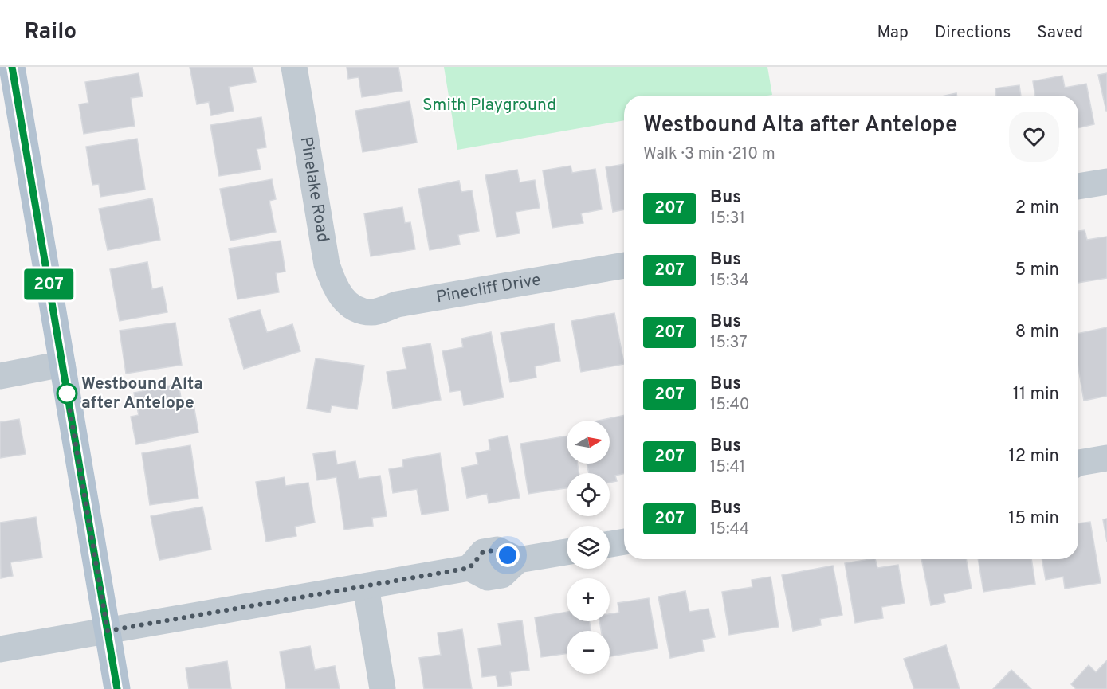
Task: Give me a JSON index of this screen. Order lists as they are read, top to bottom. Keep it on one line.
{"streets":{"street":["Pinelake Road","Pinecliff Drive"]},"crossings":[["Pinelake Road","Pinecliff Drive"]],"parks":["Smith Playground"],"places":["Westbound Alta after Antelope"],"lines":["bus line 207"],"north":"right","page":{"header":"Railo","nav":["Map","Directions","Saved"],"on_map":"207","heading":["Westbound Alta after Antelope","Walk · 3 min · 210 m"],"list":[{"mark":"207","name":"Bus","note":"15:31","value":"2 min"},{"mark":"207","name":"Bus","note":"15:34","value":"5 min"},{"mark":"207","name":"Bus","note":"15:37","value":"8 min"},{"mark":"207","name":"Bus","note":"15:40","value":"11 min"},{"mark":"207","name":"Bus","note":"15:41","value":"12 min"},{"mark":"207","name":"Bus","note":"15:44","value":"15 min"}],"map_buttons":["+","−"]}}
